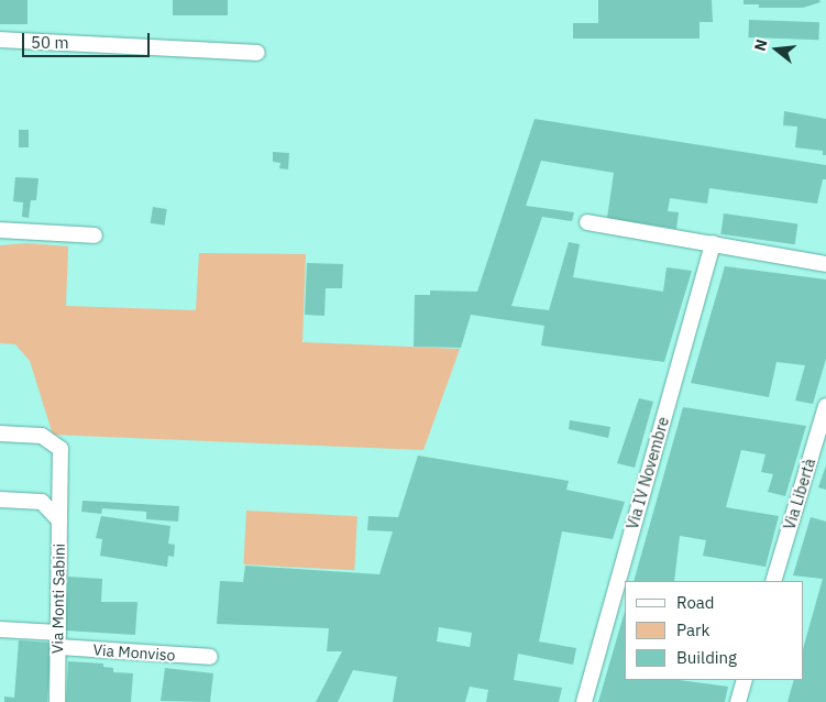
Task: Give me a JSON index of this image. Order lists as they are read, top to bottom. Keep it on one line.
{"streets":{"street":["Via IV Novembre","Via Libertà","Via Monti Sabini","Via Monviso"]},"crossings":[["Via Monti Sabini","Via Monviso"]],"legend":["Road","Park","Building"],"scale_bar":"50 m","north":"left"}
